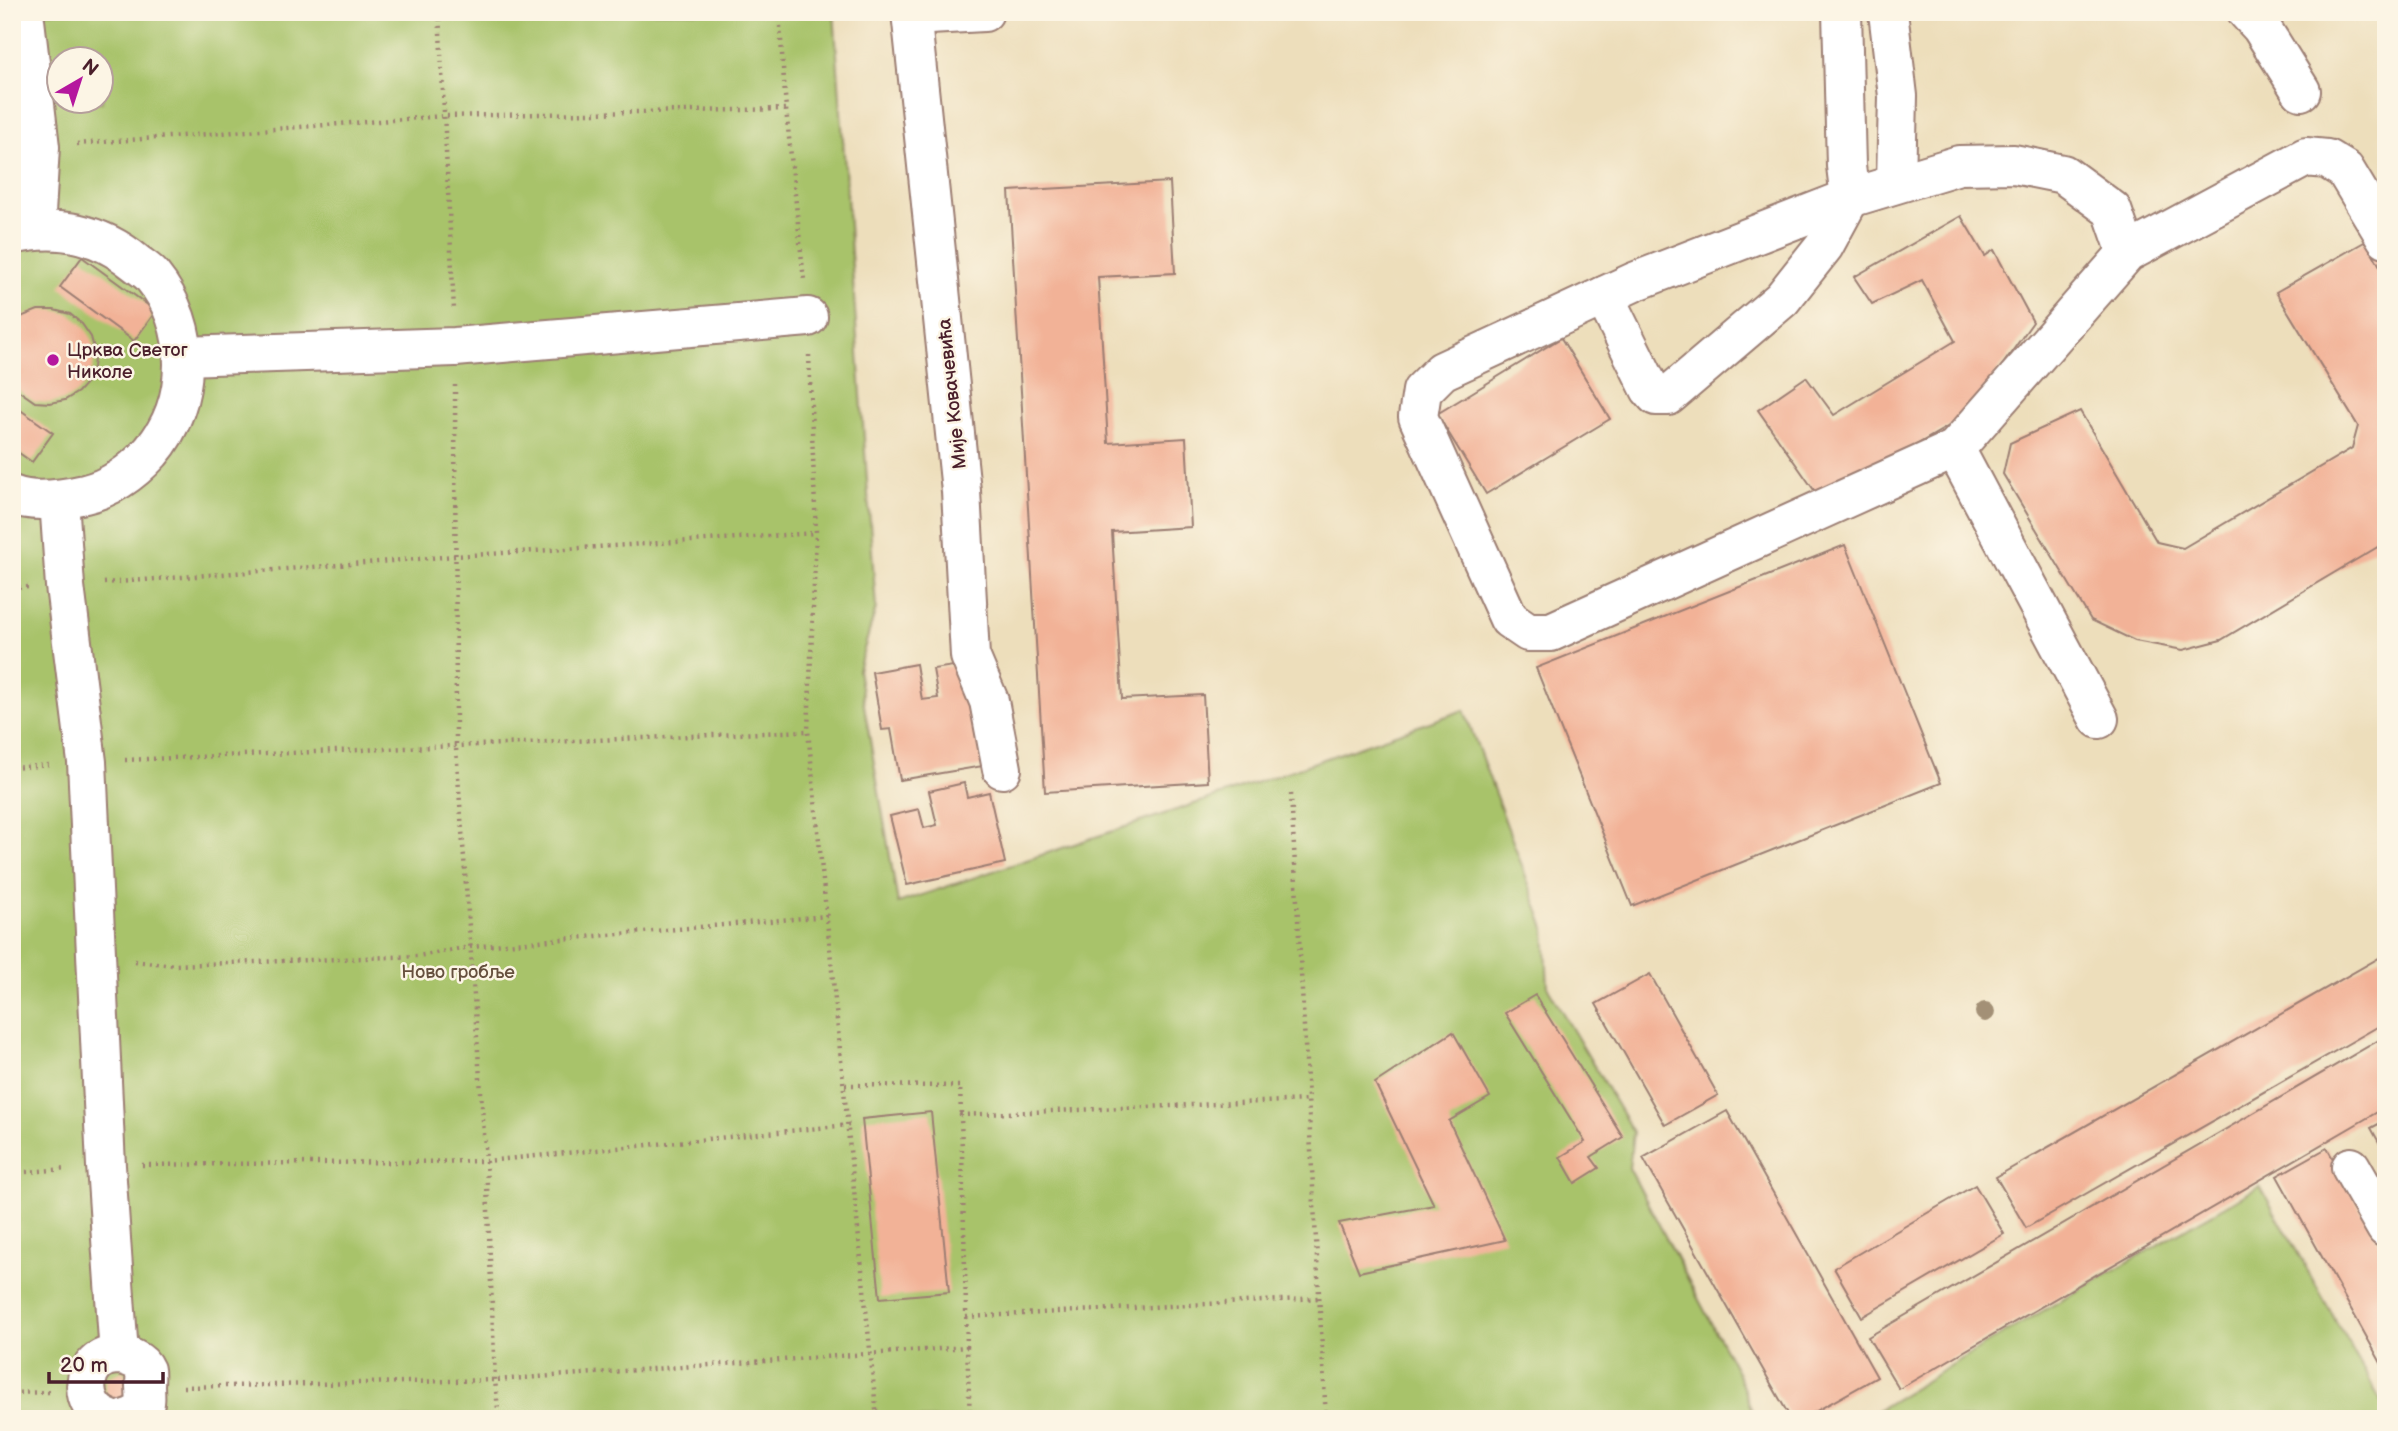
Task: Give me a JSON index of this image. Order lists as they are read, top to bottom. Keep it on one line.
{"streets":{"street":["Мије Ковачевића"]},"parks":["Ново гробље"],"places":["Црква Светог Николе"],"scale_bar":"20 m","north":"top right"}
